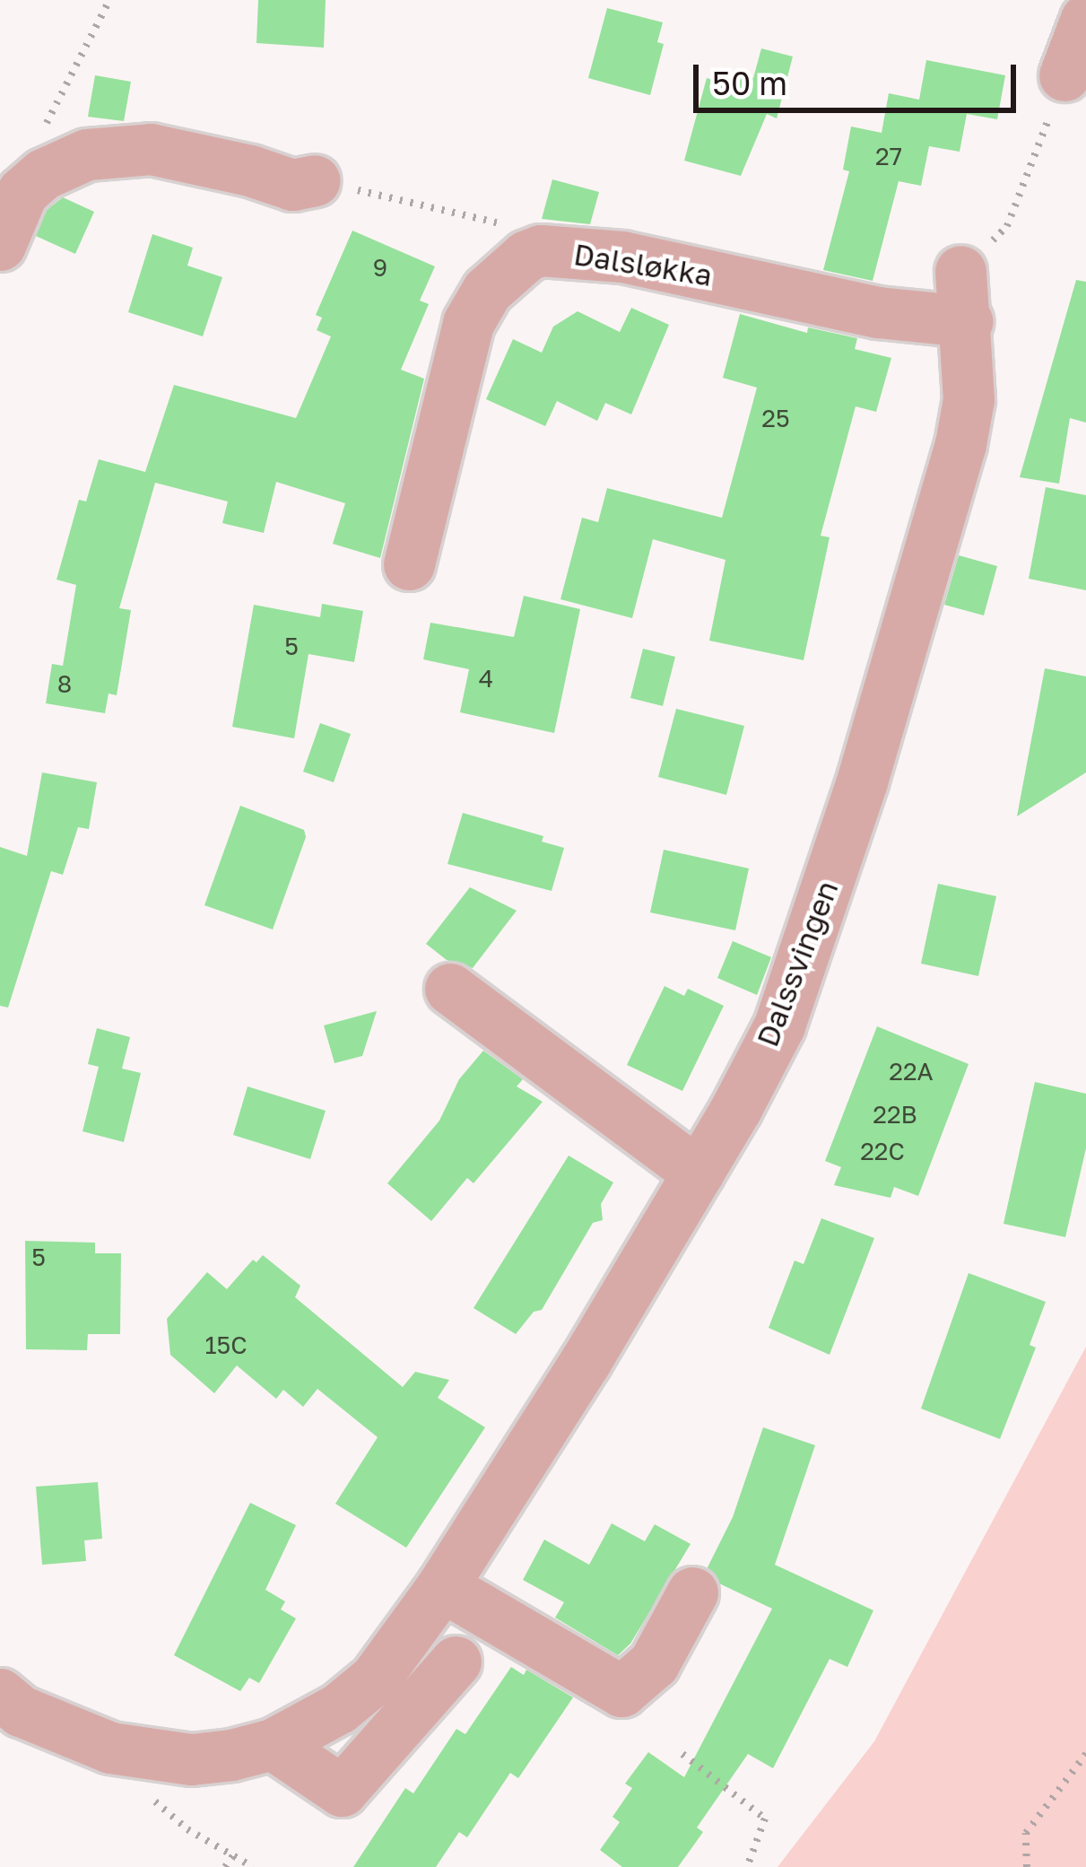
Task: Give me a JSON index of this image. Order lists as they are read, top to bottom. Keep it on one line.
{"streets":{"street":["Dalsløkka","Dalssvingen"]},"crossings":[["Dalsløkka","Dalssvingen"]],"house_numbers":["27","9","25","5","4","8","22A","22B","22C","5","15C"],"scale_bar":"50 m"}
